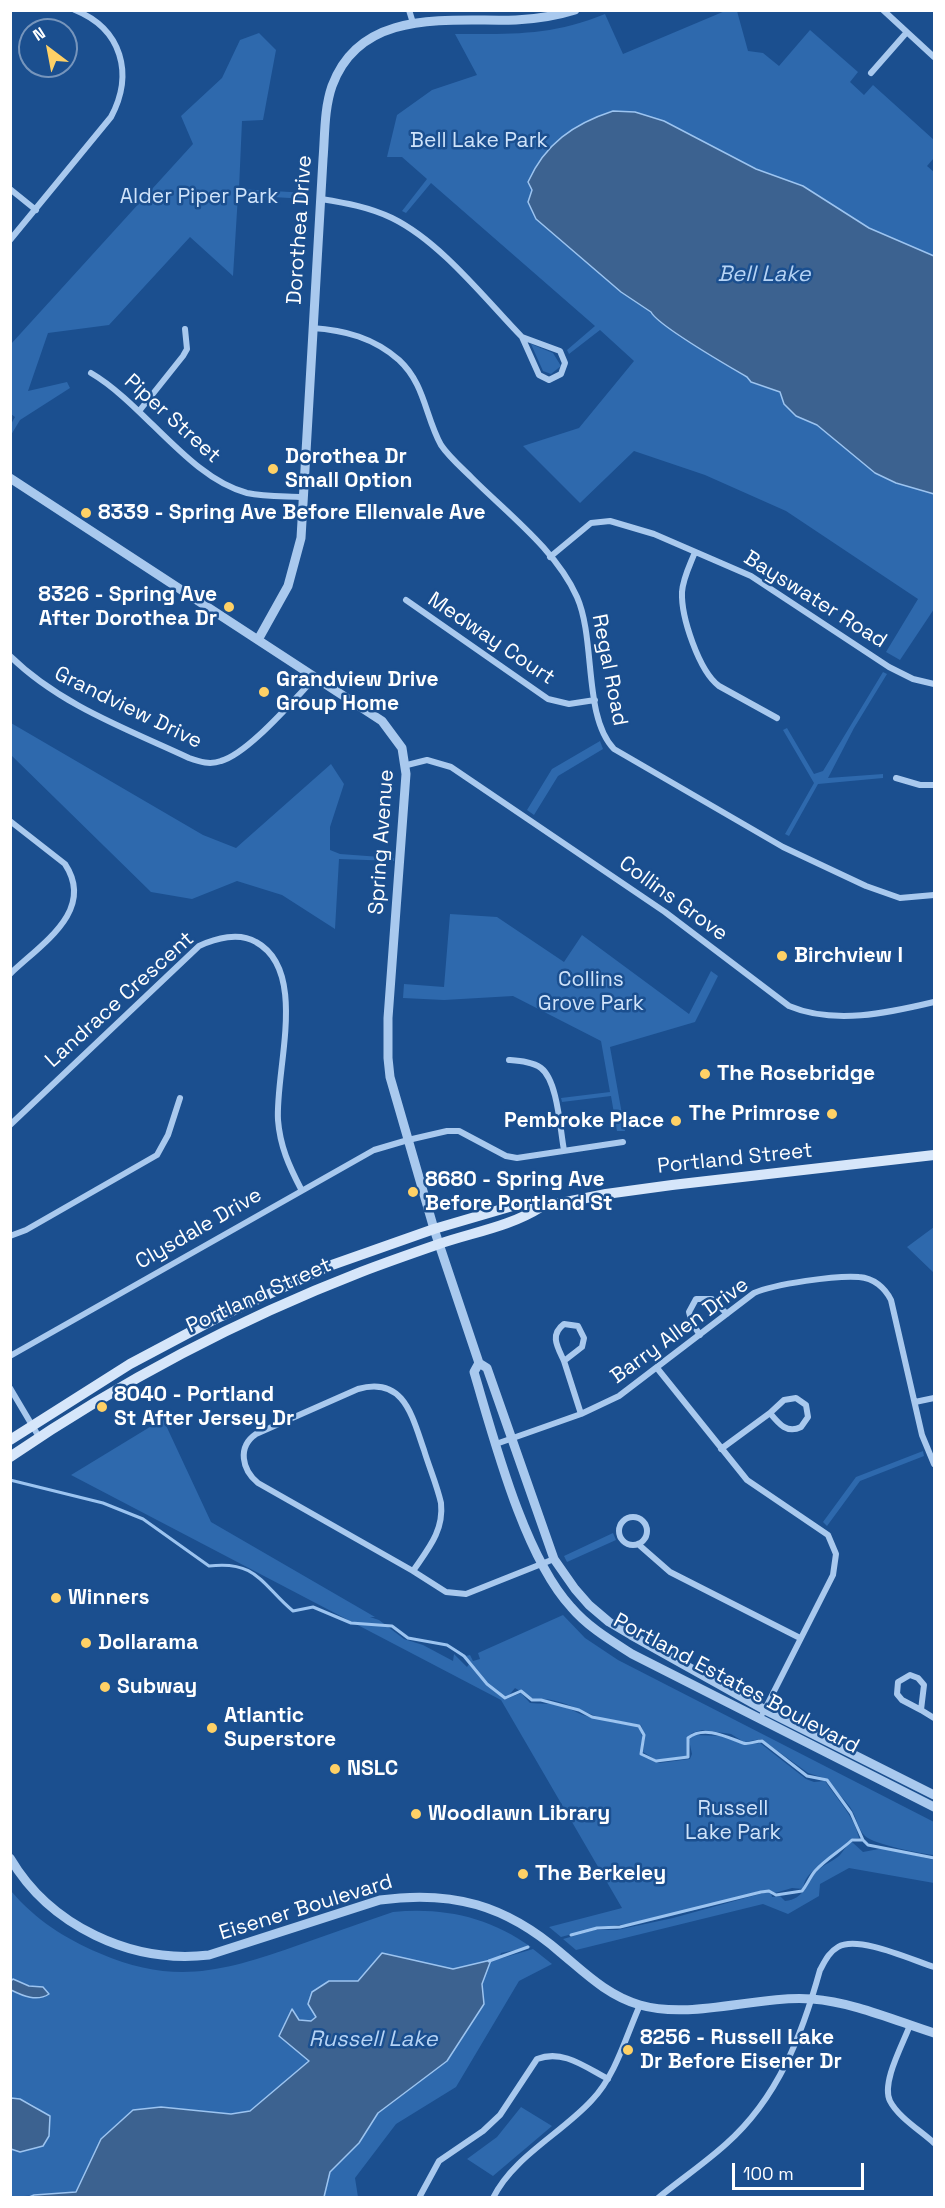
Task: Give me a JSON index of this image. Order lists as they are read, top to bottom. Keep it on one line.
{"streets":{"main road":["Portland Street"],"street":["Dorothea Drive","Piper Street","Bayswater Road","Medway Court","Regal Road","Grandview Drive","Spring Avenue","Collins Grove","Landrace Crescent","Clysdale Drive","Barry Allen Drive","Portland Estates Boulevard","Eisener Boulevard"]},"crossings":[["Dorothea Drive","Piper Street"],["Dorothea Drive","Regal Road"],["Dorothea Drive","Spring Avenue"],["Bayswater Road","Regal Road"],["Medway Court","Regal Road"],["Grandview Drive","Spring Avenue"],["Spring Avenue","Collins Grove"],["Spring Avenue","Portland Street"],["Spring Avenue","Clysdale Drive"],["Spring Avenue","Portland Estates Boulevard"],["Landrace Crescent","Clysdale Drive"],["Portland Street","Portland Estates Boulevard"],["Barry Allen Drive","Portland Estates Boulevard"]],"water":["Bell Lake","Russell Lake"],"parks":["Bell Lake Park","Alder Piper Park","Collins Grove Park","Russell Lake Park"],"places":["Dorothea Dr Small Option","8339 - Spring Ave Before Ellenvale Ave","8326 - Spring Ave After Dorothea Dr","Grandview Drive Group Home","Birchview I","The Rosebridge","The Primrose","Pembroke Place","8680 - Spring Ave Before Portland St","8040 - Portland St After Jersey Dr","Winners","Dollarama","Subway","Atlantic Superstore","NSLC","Woodlawn Library","The Berkeley","8256 - Russell Lake Dr Before Eisener Dr"],"scale_bar":"100 m","north":"top left"}
